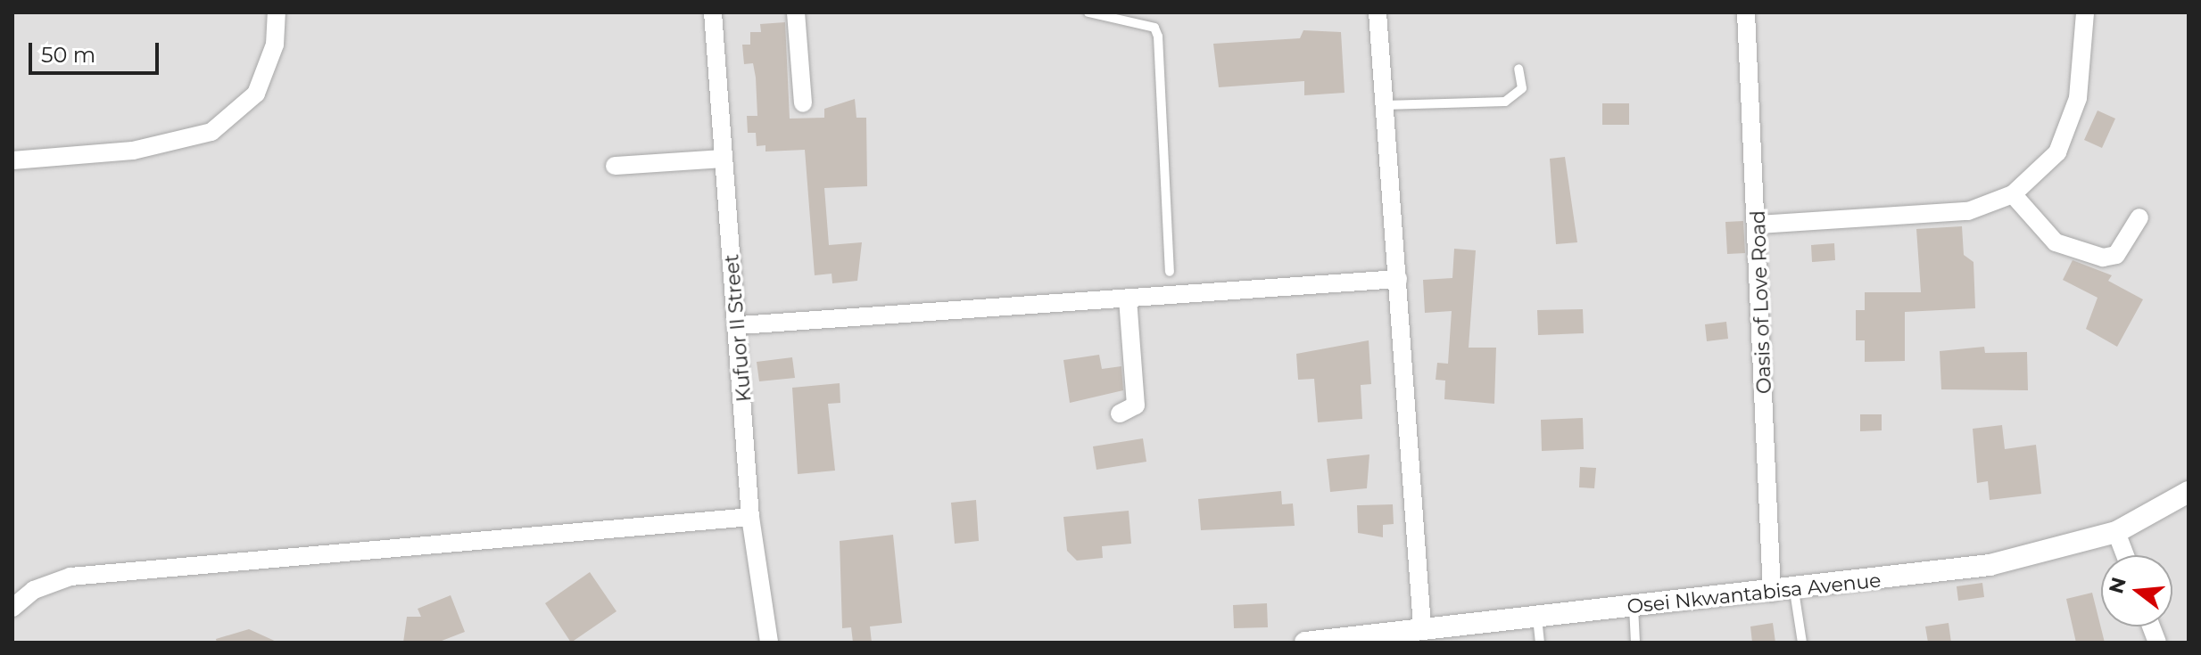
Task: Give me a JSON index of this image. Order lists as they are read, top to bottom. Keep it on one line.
{"streets":{"street":["Oasis of Love Road","Kufuor II Street","Osei Nkwantabisa Avenue"]},"crossings":[["Oasis of Love Road","Osei Nkwantabisa Avenue"]],"scale_bar":"50 m","north":"left"}
